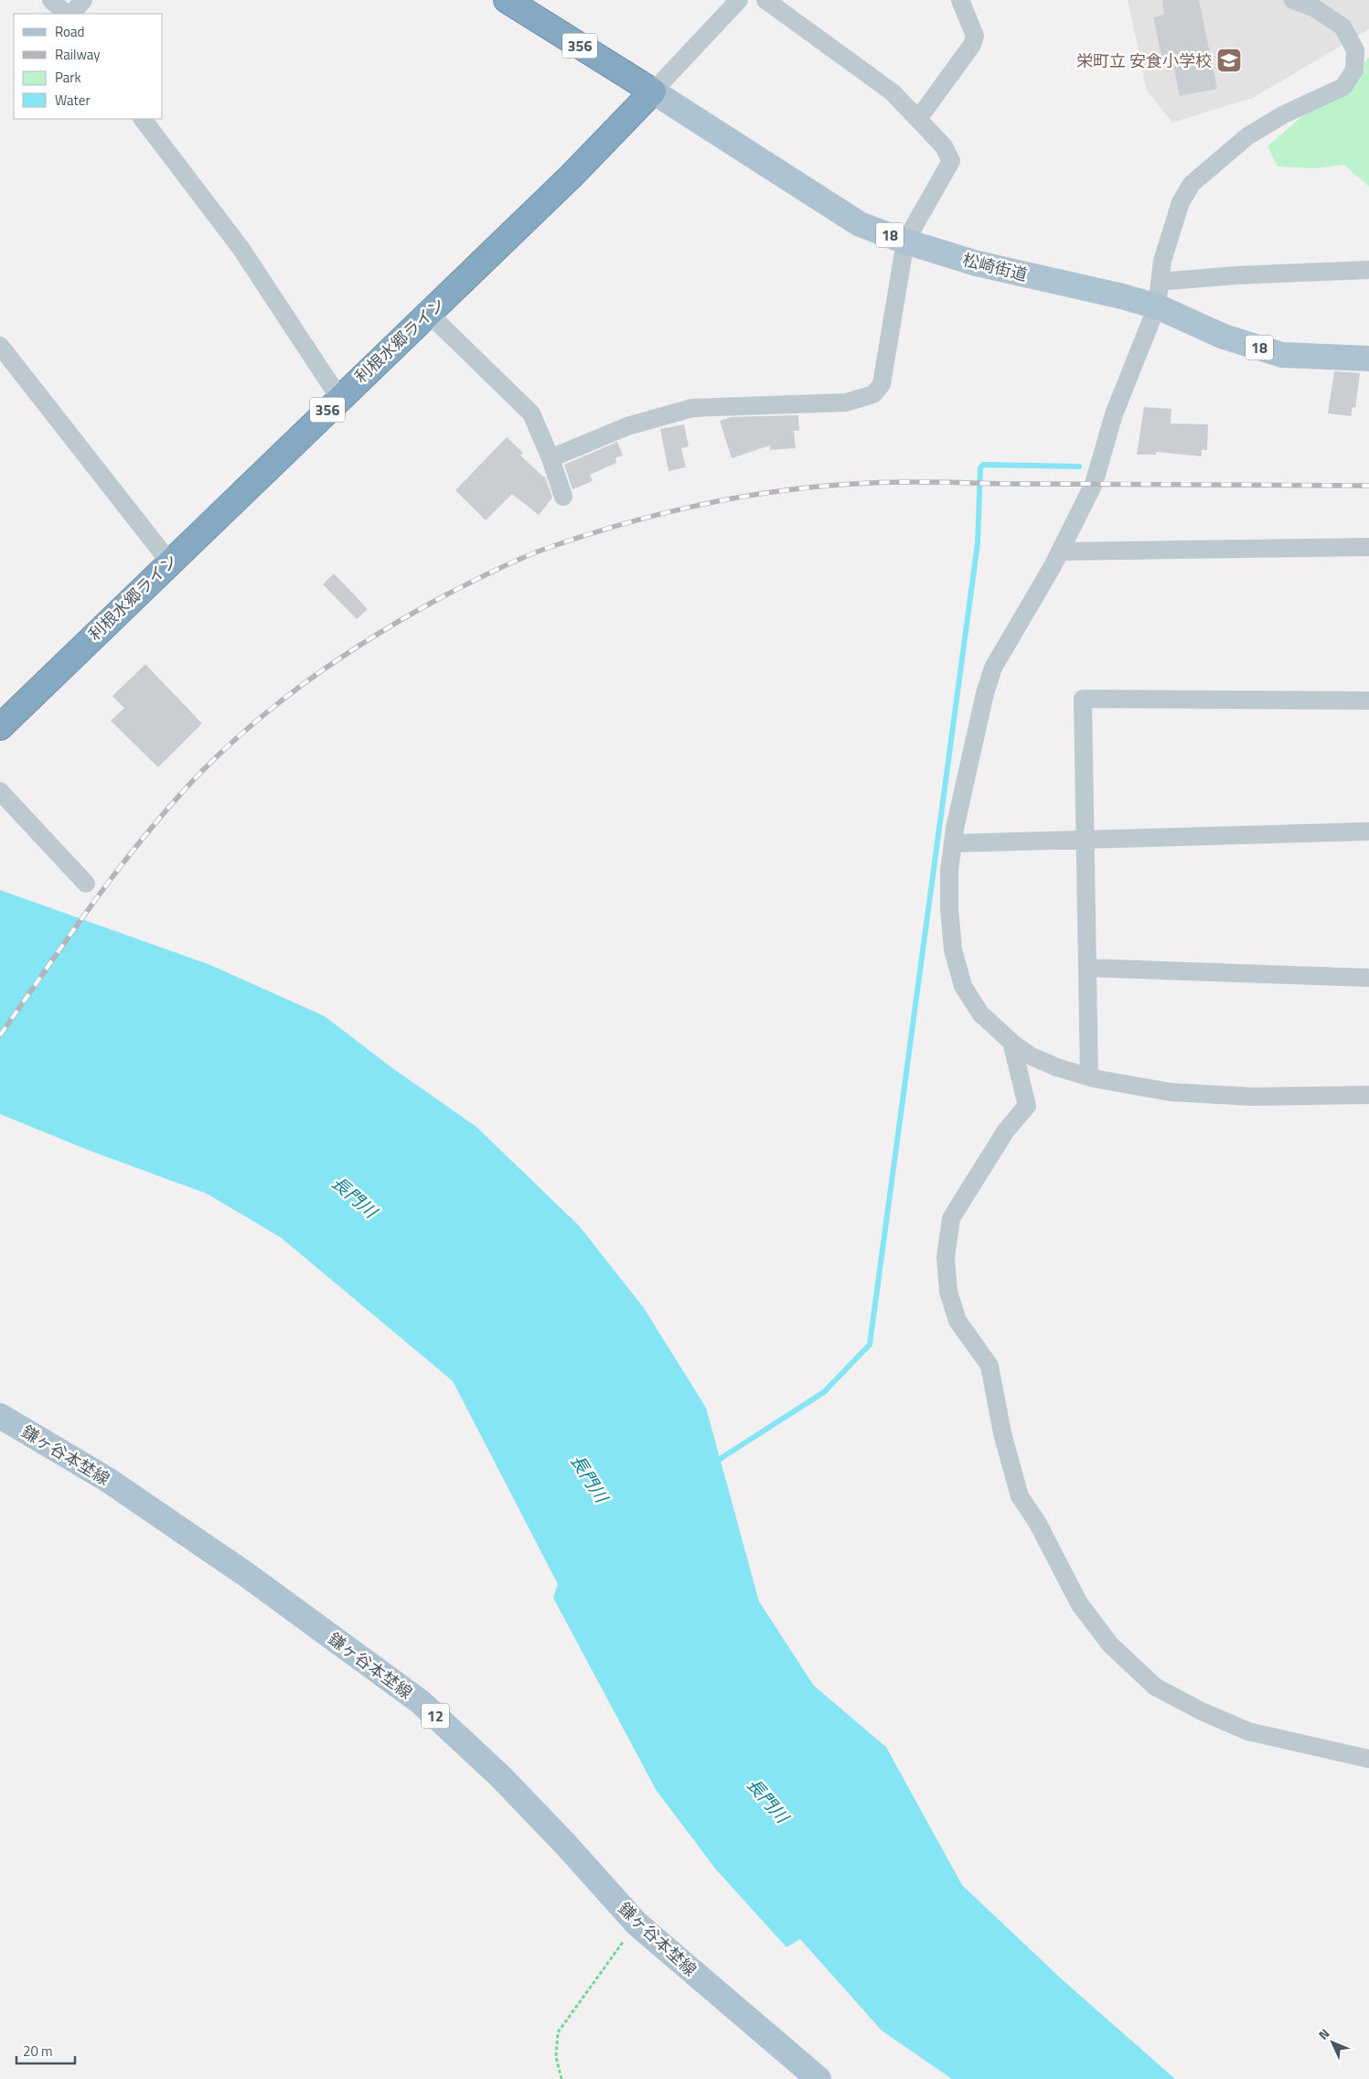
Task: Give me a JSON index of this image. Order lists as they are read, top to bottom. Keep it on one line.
{"streets":{"highway":["356","利根水郷ライン"],"main road":["18","松崎街道","鎌ヶ谷本埜線","12"]},"crossings":[["356","松崎街道"],["356","利根水郷ライン"],["松崎街道","利根水郷ライン"]],"water":["長門川"],"places":{"school or university":["栄町立 安食小学校"]},"legend":["Road","Railway","Park","Water"],"scale_bar":"20 m","north":"top left"}
